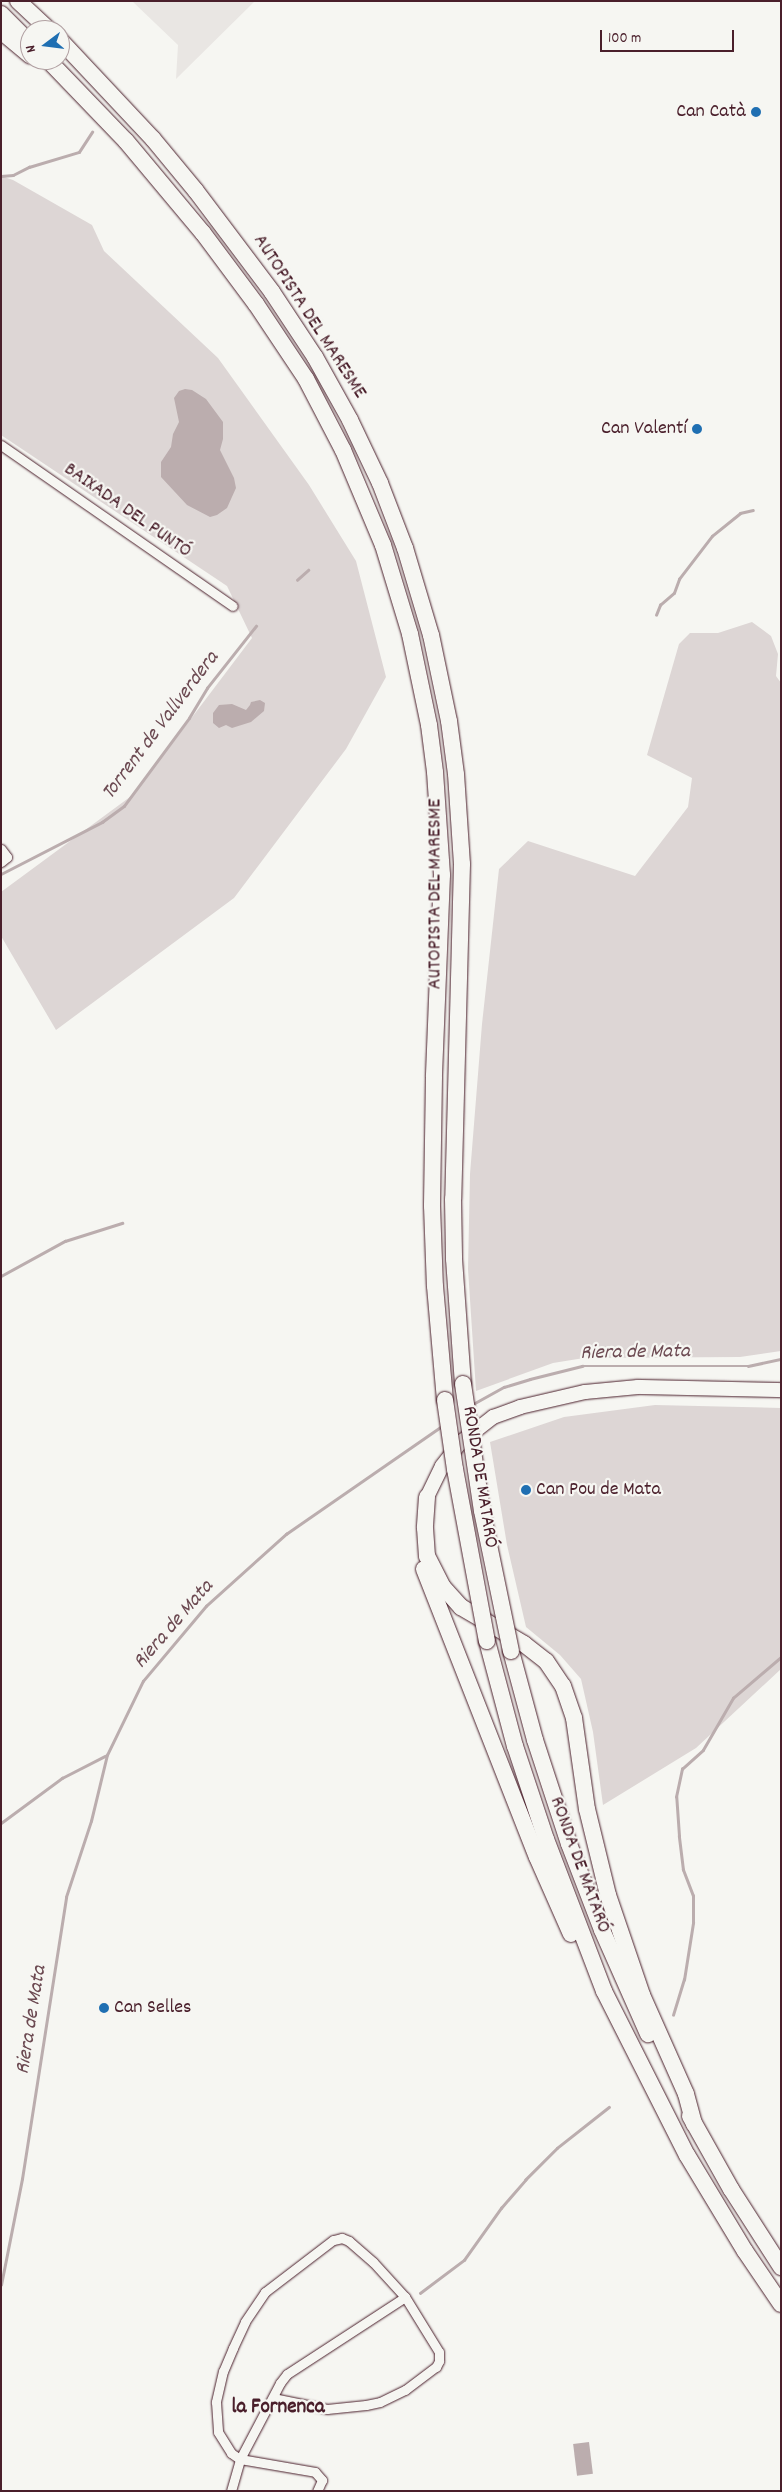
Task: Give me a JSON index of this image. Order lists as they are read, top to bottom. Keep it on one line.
{"streets":{"highway":["AUTOPISTA DEL MARESME","RONDA DE MATARÓ"],"street":["BAIXADA DEL PUNTÓ"]},"crossings":[["AUTOPISTA DEL MARESME","RONDA DE MATARÓ"]],"districts":["la Fornenca"],"water":["Torrent de Vallverdera","Riera de Mata"],"places":["Can Catà","Can Valentí","Can Pou de Mata","Can Selles"],"scale_bar":"100 m","north":"left"}
